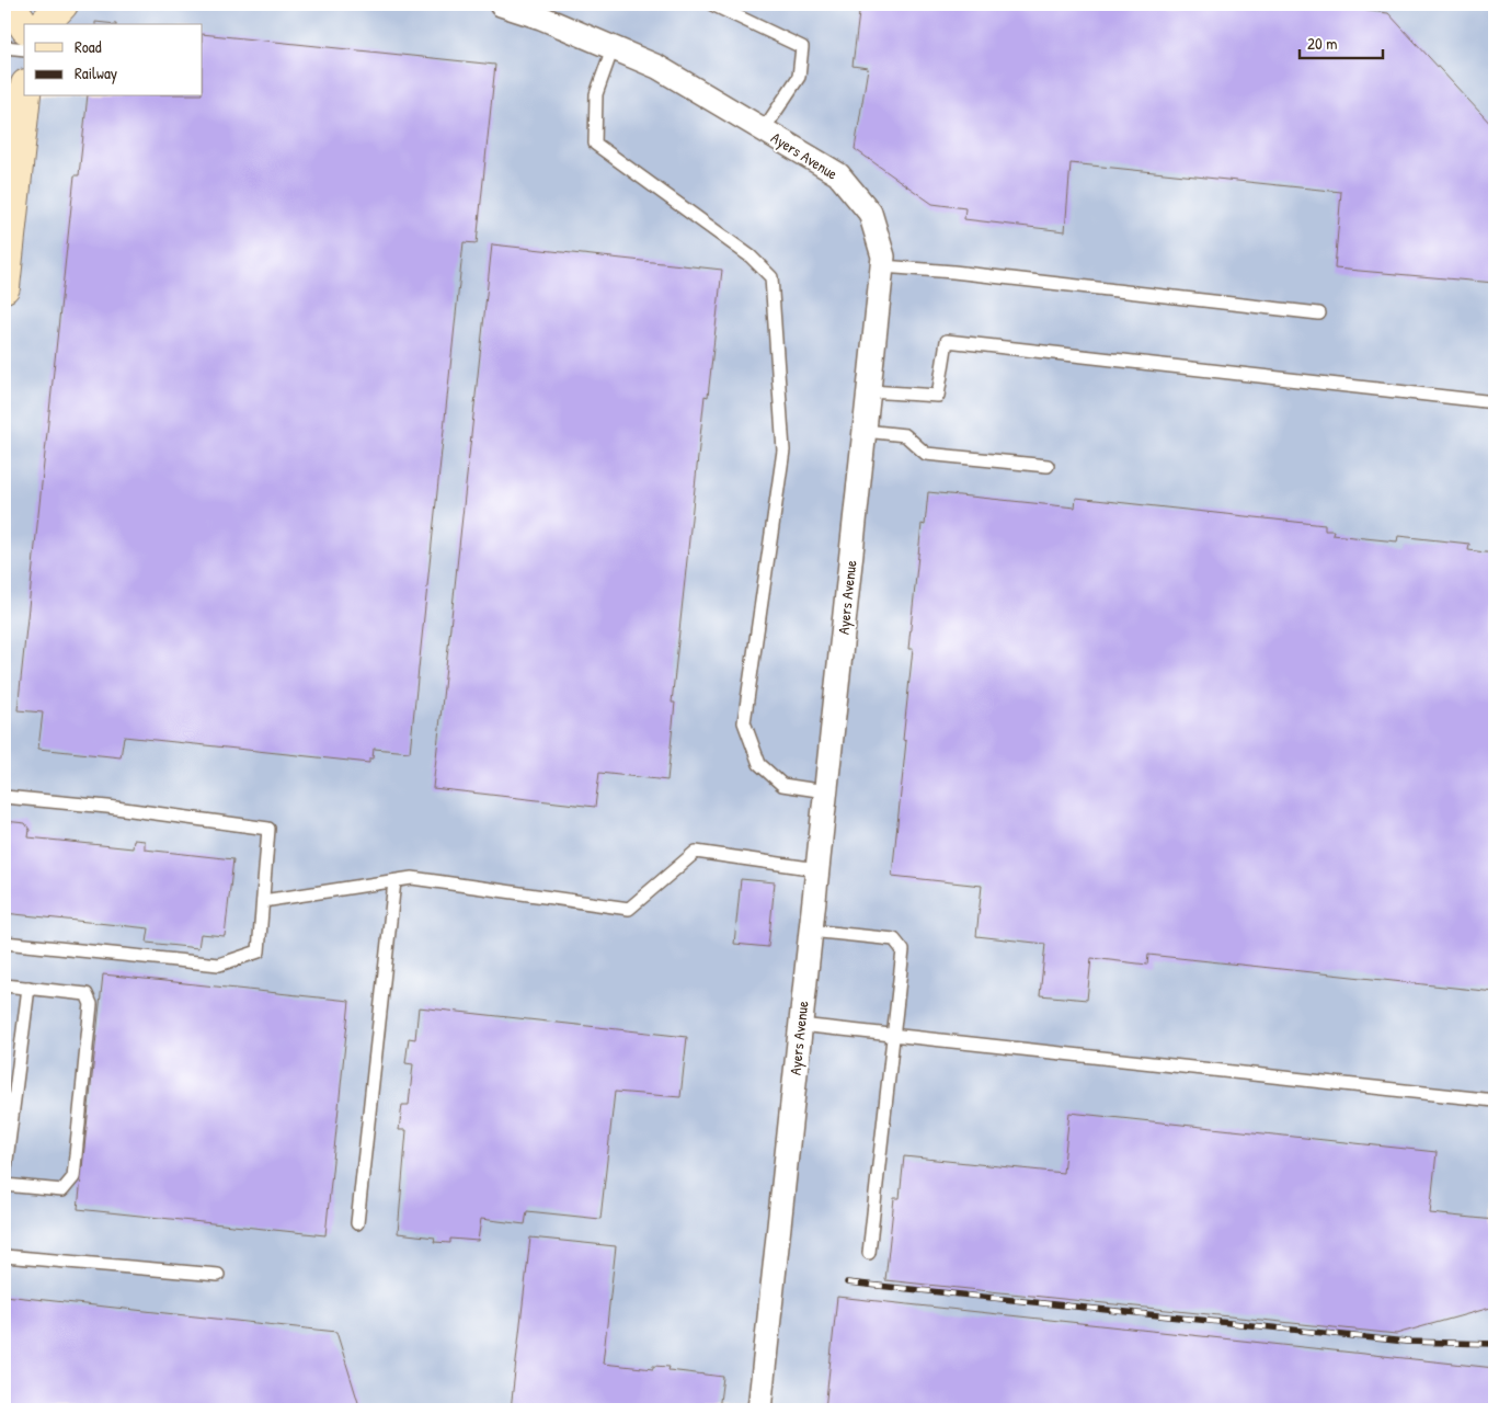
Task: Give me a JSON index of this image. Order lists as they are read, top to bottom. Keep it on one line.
{"streets":{"street":["Ayers Avenue"]},"legend":["Road","Railway"],"scale_bar":"20 m"}
